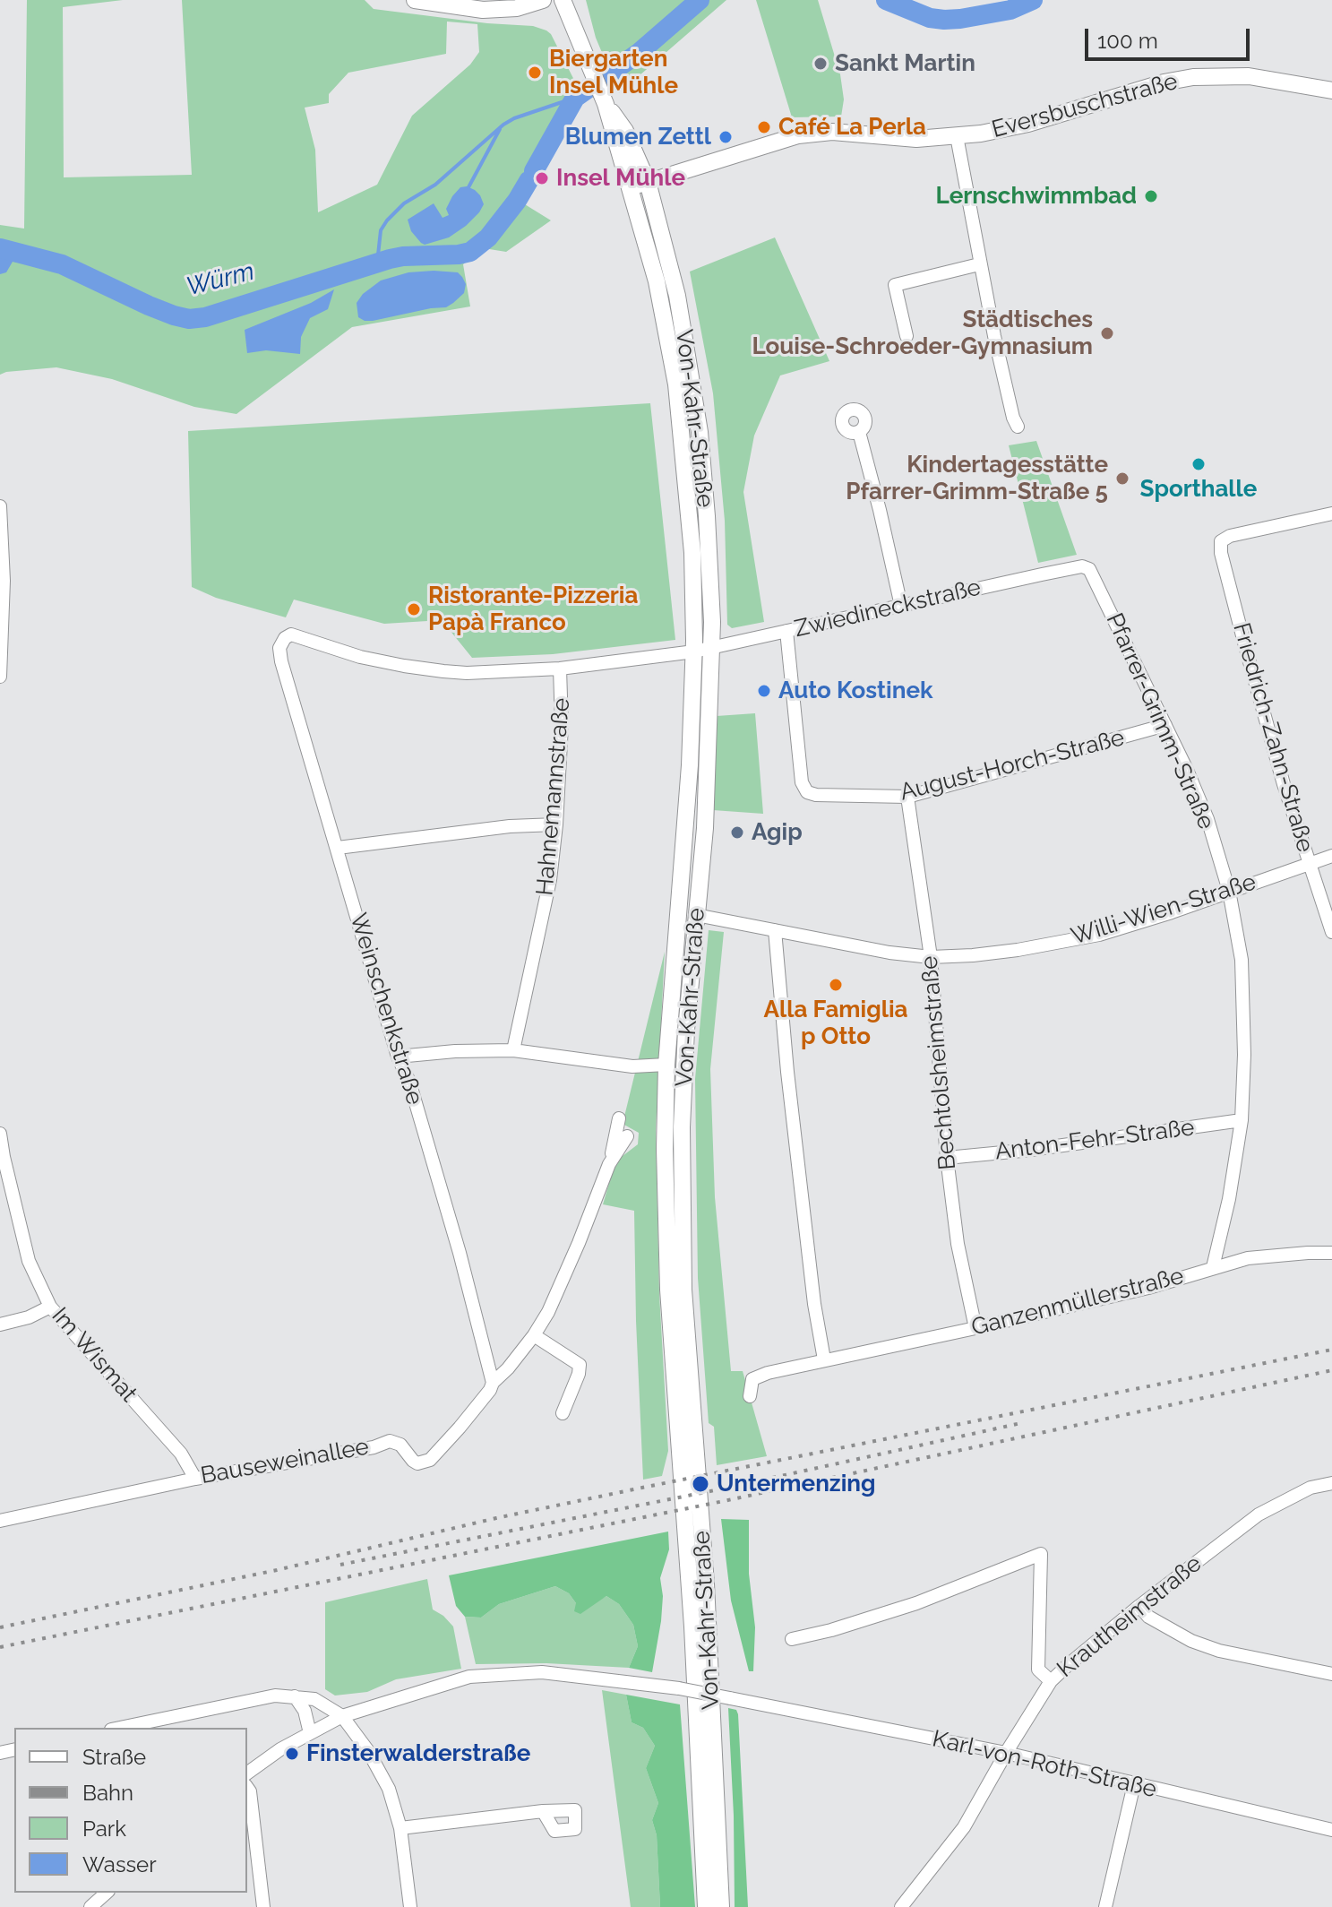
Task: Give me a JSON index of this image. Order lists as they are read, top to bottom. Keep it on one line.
{"streets":{"main road":["Eversbuschstraße","Von-Kahr-Straße"],"street":["Zwiedineckstraße","Pfarrer-Grimm-Straße","Friedrich-Zahn-Straße","August-Horch-Straße","Hahnemannstraße","Willi-Wien-Straße","Weinschenkstraße","Bechtolsheimstraße","Anton-Fehr-Straße","Ganzenmüllerstraße","Im Wismat","Bauseweinallee","Krautheimstraße","Karl-von-Roth-Straße"]},"crossings":[["Eversbuschstraße","Von-Kahr-Straße"],["Von-Kahr-Straße","Zwiedineckstraße"],["Von-Kahr-Straße","Willi-Wien-Straße"],["Zwiedineckstraße","Pfarrer-Grimm-Straße"],["Zwiedineckstraße","August-Horch-Straße"],["Zwiedineckstraße","Hahnemannstraße"],["Zwiedineckstraße","Weinschenkstraße"],["Pfarrer-Grimm-Straße","August-Horch-Straße"],["Pfarrer-Grimm-Straße","Willi-Wien-Straße"],["Pfarrer-Grimm-Straße","Anton-Fehr-Straße"],["Pfarrer-Grimm-Straße","Ganzenmüllerstraße"],["Friedrich-Zahn-Straße","Willi-Wien-Straße"],["August-Horch-Straße","Bechtolsheimstraße"],["Willi-Wien-Straße","Bechtolsheimstraße"],["Weinschenkstraße","Bauseweinallee"],["Bechtolsheimstraße","Anton-Fehr-Straße"],["Bechtolsheimstraße","Ganzenmüllerstraße"],["Im Wismat","Bauseweinallee"],["Krautheimstraße","Karl-von-Roth-Straße"]],"water":["Würm"],"places":["Sankt Martin","Biergarten Insel Mühle","Café La Perla","Blumen Zettl","Insel Mühle","Lernschwimmbad","Städtisches Louise-Schroeder-Gymnasium","Sporthalle","Kindertagesstätte Pfarrer-Grimm-Straße 5","Ristorante-Pizzeria Papà Franco","Auto Kostinek","Agip","Alla Famiglia p Otto","Untermenzing","Finsterwalderstraße"],"legend":["Straße","Bahn","Park","Wasser"],"scale_bar":"100 m"}
